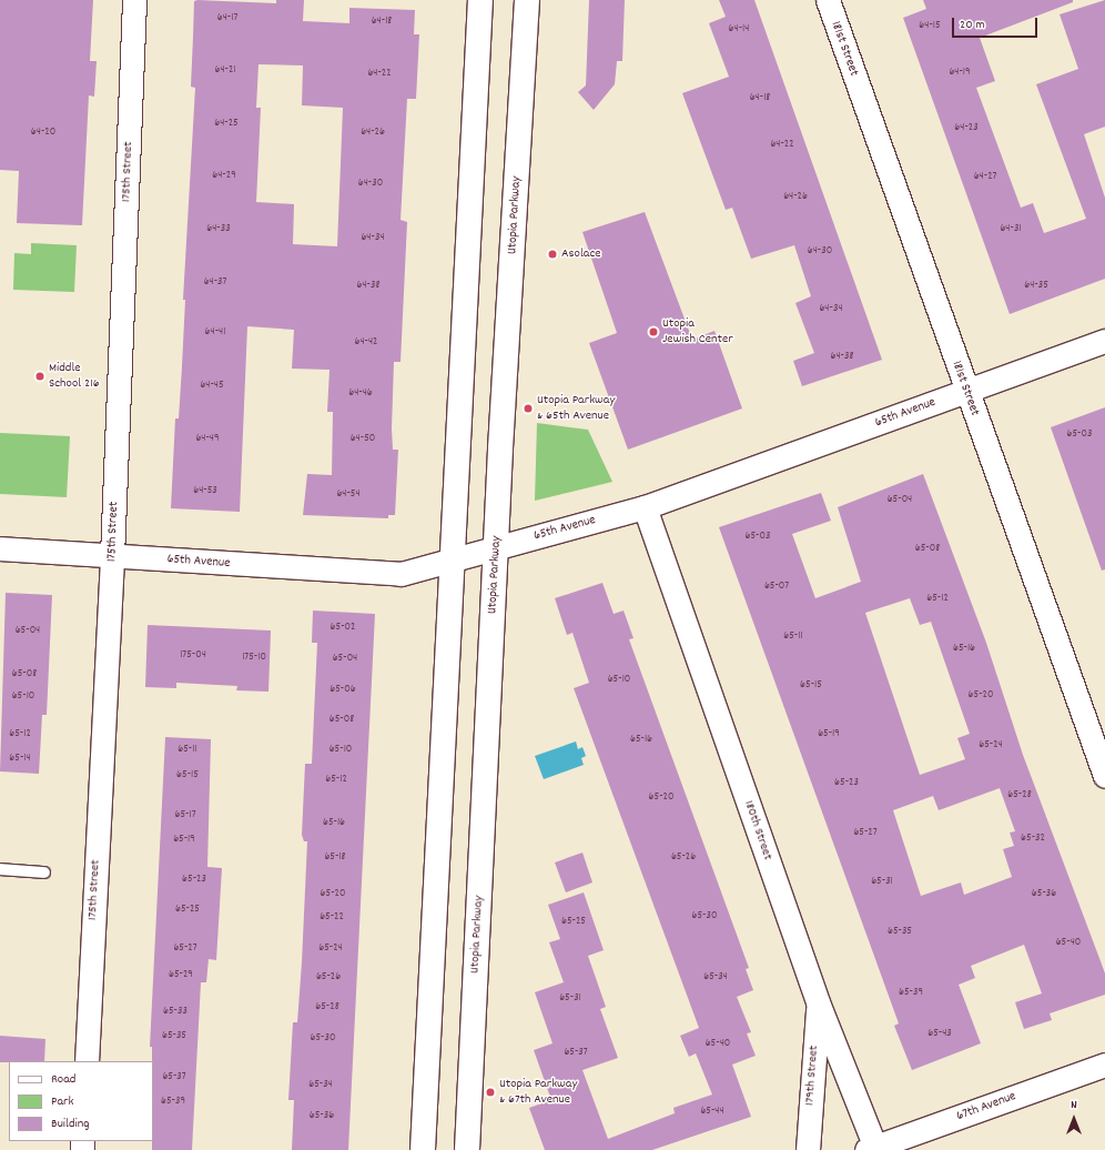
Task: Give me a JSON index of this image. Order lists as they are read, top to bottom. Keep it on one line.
{"streets":{"main road":["Utopia Parkway"],"street":["181st Street","175th Street","65th Avenue","180th Street","179th Street","67th Avenue"]},"crossings":[["181st Street","65th Avenue"],["175th Street","65th Avenue"],["Utopia Parkway","65th Avenue"],["65th Avenue","180th Street"],["180th Street","179th Street"],["180th Street","67th Avenue"]],"places":["Asolace","Utopia Jewish Center","Middle School 216","Utopia Parkway & 65th Avenue","Utopia Parkway & 67th Avenue"],"house_numbers":["64-17","64-18","64-15","64-14","64-21","64-19","64-22","64-18","64-25","64-23","64-20","64-26","64-22","64-29","64-27","64-30","64-26","64-33","64-31","64-34","64-30","64-37","64-38","64-35","64-34","64-41","64-42","64-38","64-45","64-46","65-03","64-49","64-50","64-53","64-54","65-04","65-03","65-08","65-07","65-12","65-02","65-04","65-11","65-16","175-04","175-10","65-04","65-08","65-10","65-15","65-06","65-20","65-10","65-08","65-12","65-19","65-16","65-24","65-11","65-10","65-14","65-15","65-12","65-23","65-28","65-20","65-17","65-16","65-27","65-32","65-19","65-18","65-26","65-23","65-31","65-20","65-36","65-25","65-30","65-22","65-25","65-35","65-40","65-27","65-24","65-29","65-26","65-34","65-39","65-31","65-28","65-33","65-43","65-35","65-30","65-40","65-37","65-37","65-34","65-39","65-44","65-36"],"legend":["Road","Park","Building"],"scale_bar":"20 m","north":"top"}
